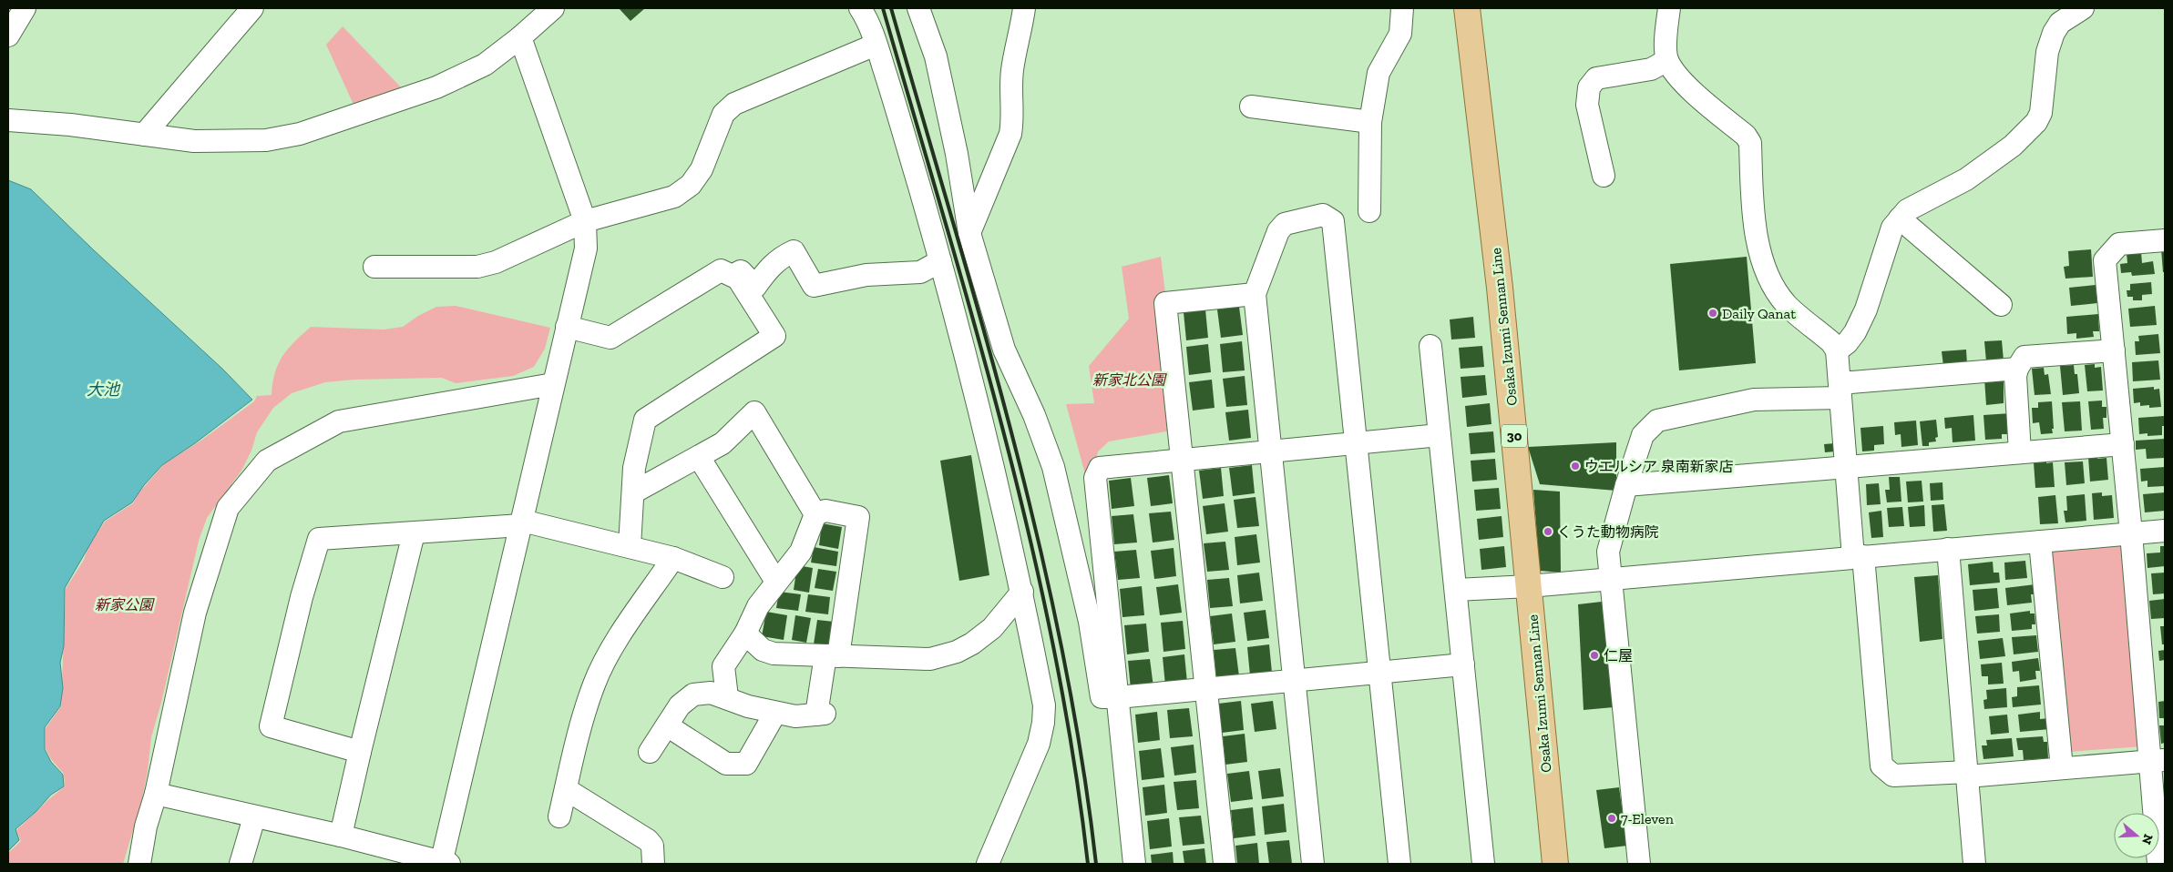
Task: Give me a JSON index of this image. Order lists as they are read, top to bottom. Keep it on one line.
{"streets":{"main road":["Osaka Izumi Sennan Line","30"]},"water":["大池"],"parks":["新家北公園","新家公園"],"places":["Daily Qanat","ウエルシア 泉南新家店","くうた動物病院","仁屋","7-Eleven"],"north":"right"}
